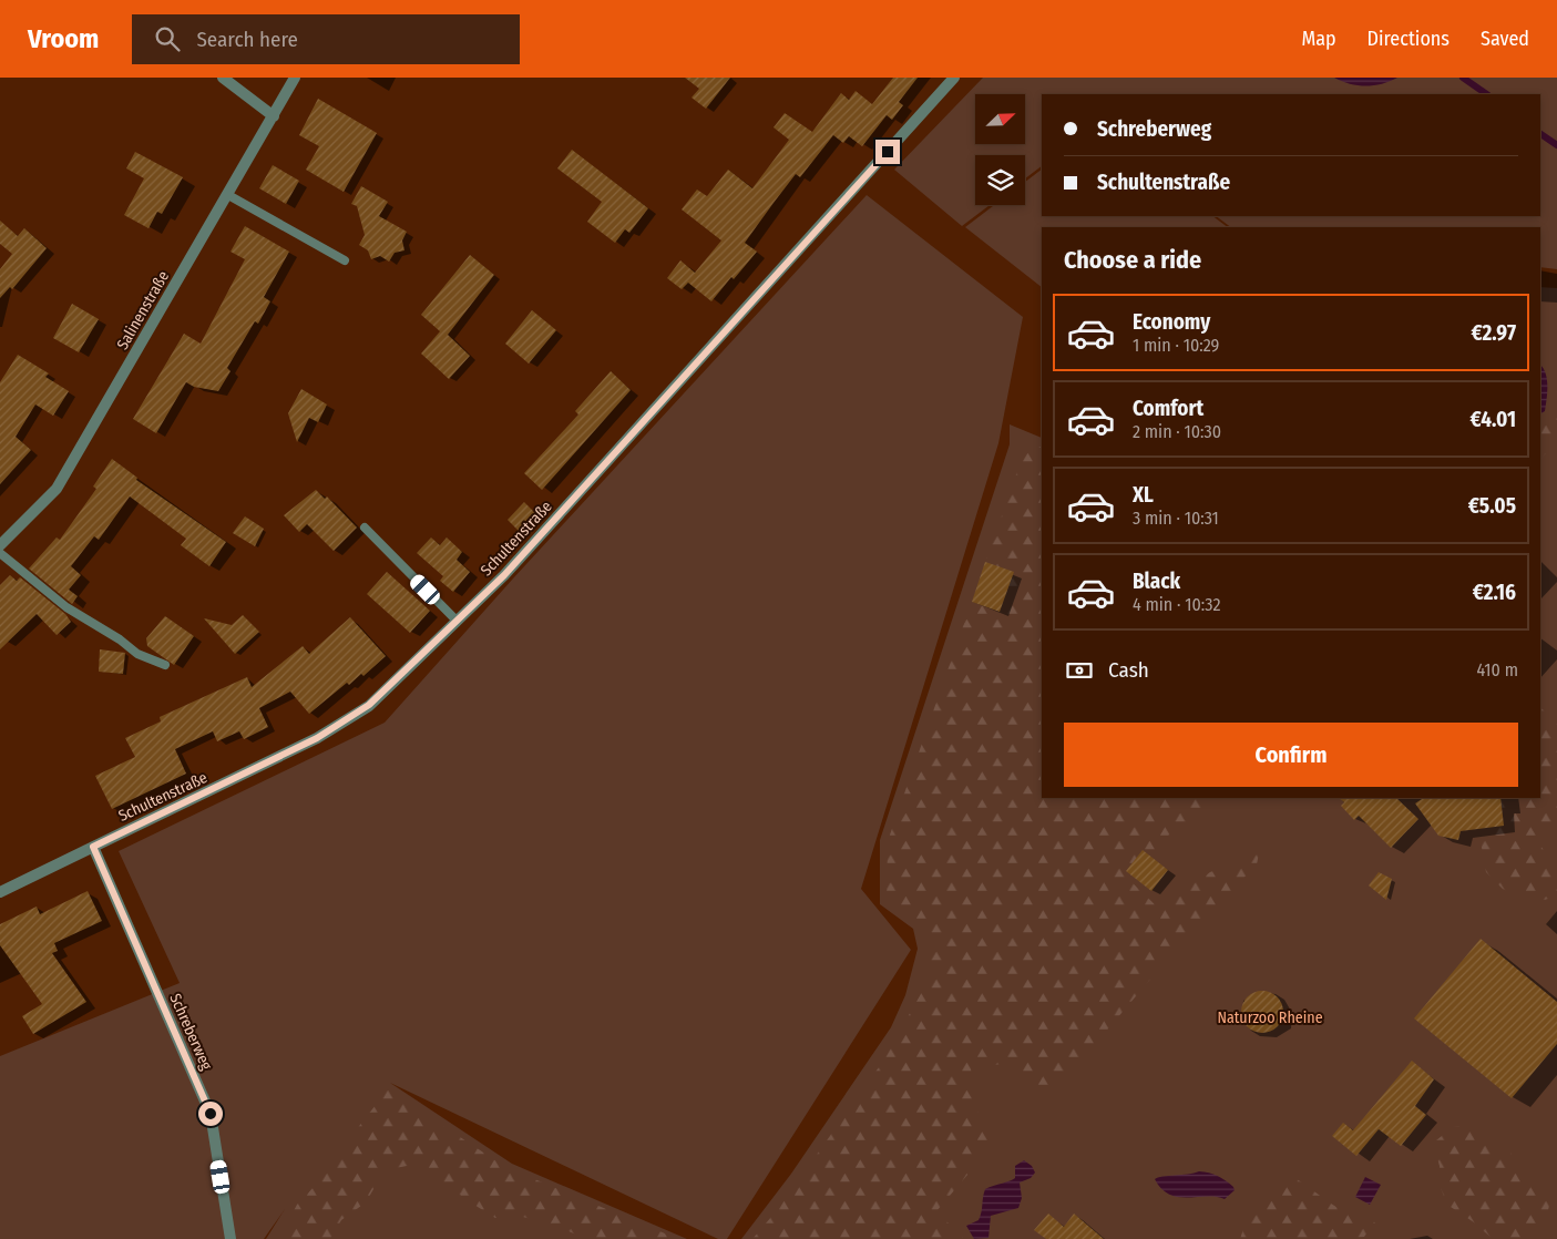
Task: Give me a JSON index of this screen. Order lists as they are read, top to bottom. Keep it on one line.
{"streets":{"street":["Salinenstraße","Schultenstraße","Schreberweg"]},"crossings":[["Schultenstraße","Schreberweg"]],"parks":["Naturzoo Rheine"],"north":"top right","page":{"header":"Vroom","search":"Search here","nav":["Map","Directions","Saved"],"banner":["Schreberweg","Schultenstraße"],"heading":"Choose a ride","list":[{"name":"Economy","note":"1 min · 10:29","value":"€2.97"},{"name":"Comfort","note":"2 min · 10:30","value":"€4.01"},{"name":"XL","note":"3 min · 10:31","value":"€5.05"},{"name":"Black","note":"4 min · 10:32","value":"€2.16"}],"pay":["Cash","410 m"],"buttons":"Confirm"}}
